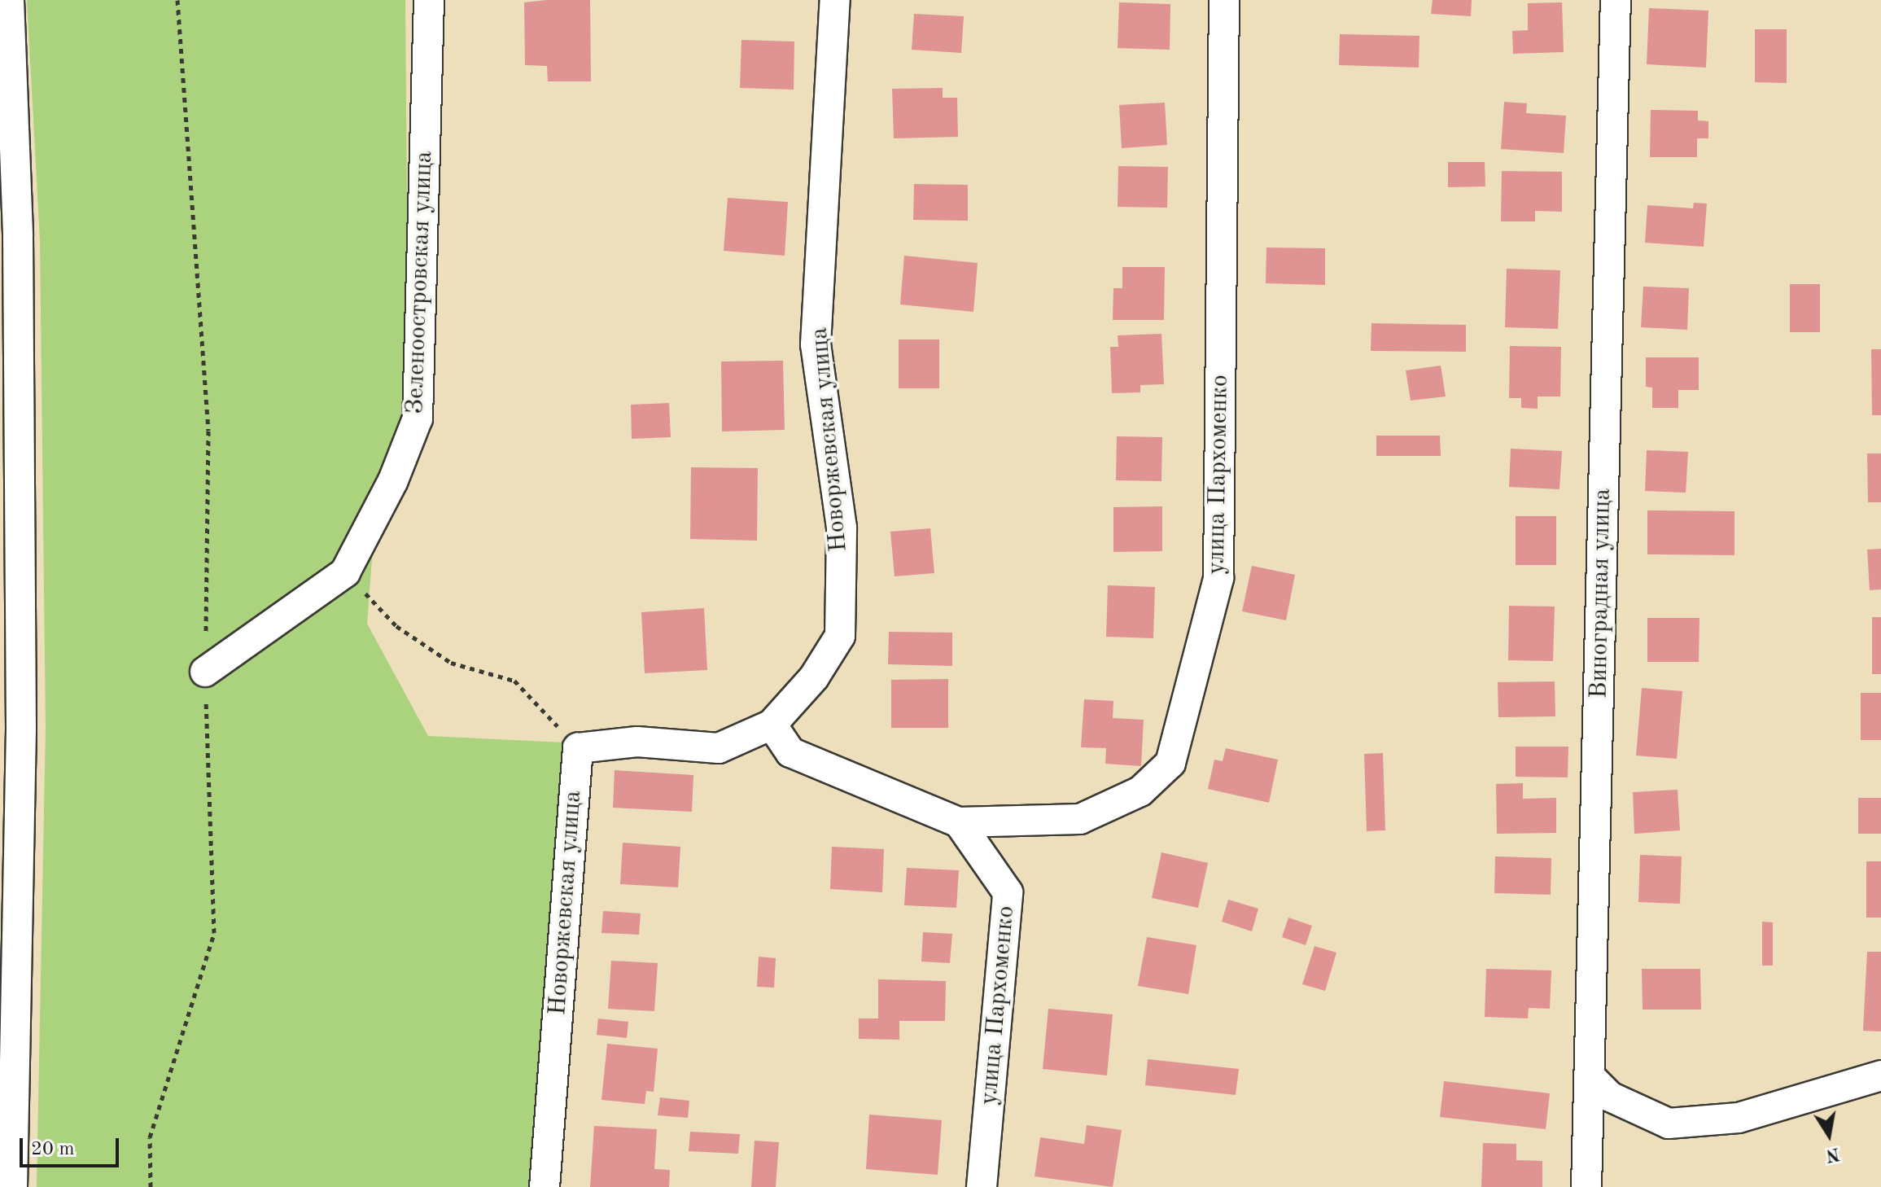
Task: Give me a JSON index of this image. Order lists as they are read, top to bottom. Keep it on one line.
{"streets":{"street":["Зеленоостровская улица","Новоржевская улица","улица Пархоменко","Виноградная улица"]},"scale_bar":"20 m","north":"bottom"}
